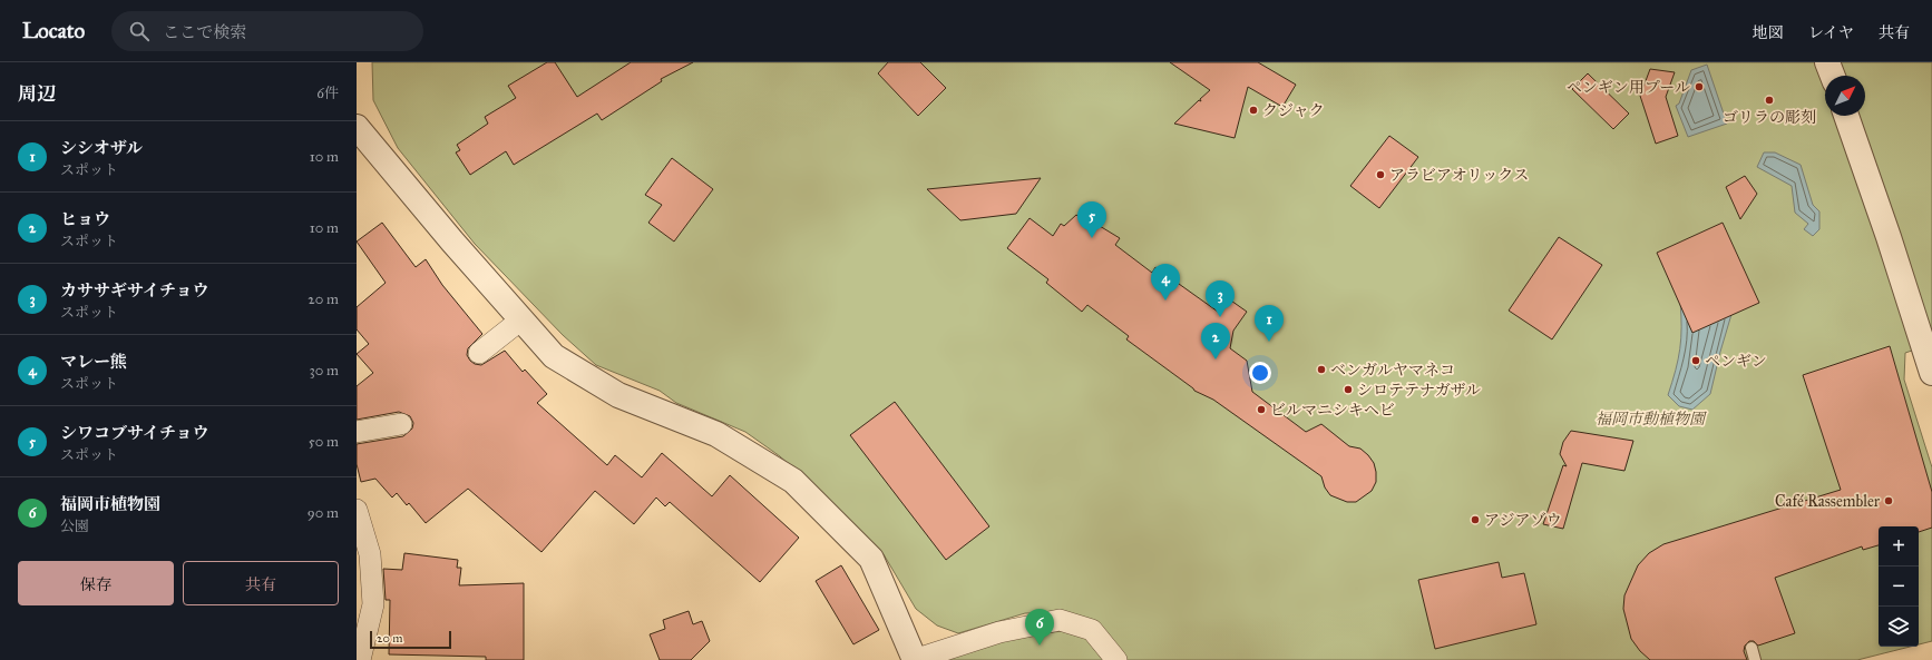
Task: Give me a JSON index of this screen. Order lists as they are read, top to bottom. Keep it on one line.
{"parks":["福岡市動植物園"],"places":["ペンギン用プール","ゴリラの彫刻","クジャク","アラビアオリックス","ペンギン","ベンガルヤマネコ","シロテテナガザル","ビルマニシキヘビ","Café Rassembler","アジアゾウ"],"scale_bar":"20 m","north":"top right","page":{"header":"Locato","search":"ここで検索","nav":["地図","レイヤ","共有"],"heading":["周辺","6件"],"list":[{"mark":"1","name":"シシオザル","note":"スポット","value":"10 m"},{"mark":"2","name":"ヒョウ","note":"スポット","value":"10 m"},{"mark":"3","name":"カササギサイチョウ","note":"スポット","value":"20 m"},{"mark":"4","name":"マレー熊","note":"スポット","value":"30 m"},{"mark":"5","name":"シワコブサイチョウ","note":"スポット","value":"50 m"},{"mark":"6","name":"福岡市植物園","note":"公園","value":"90 m"}],"pins":["5","4","3","1","2","6"],"map_buttons":["+","−"],"buttons":["保存","共有"],"scale":"20 m"}}
